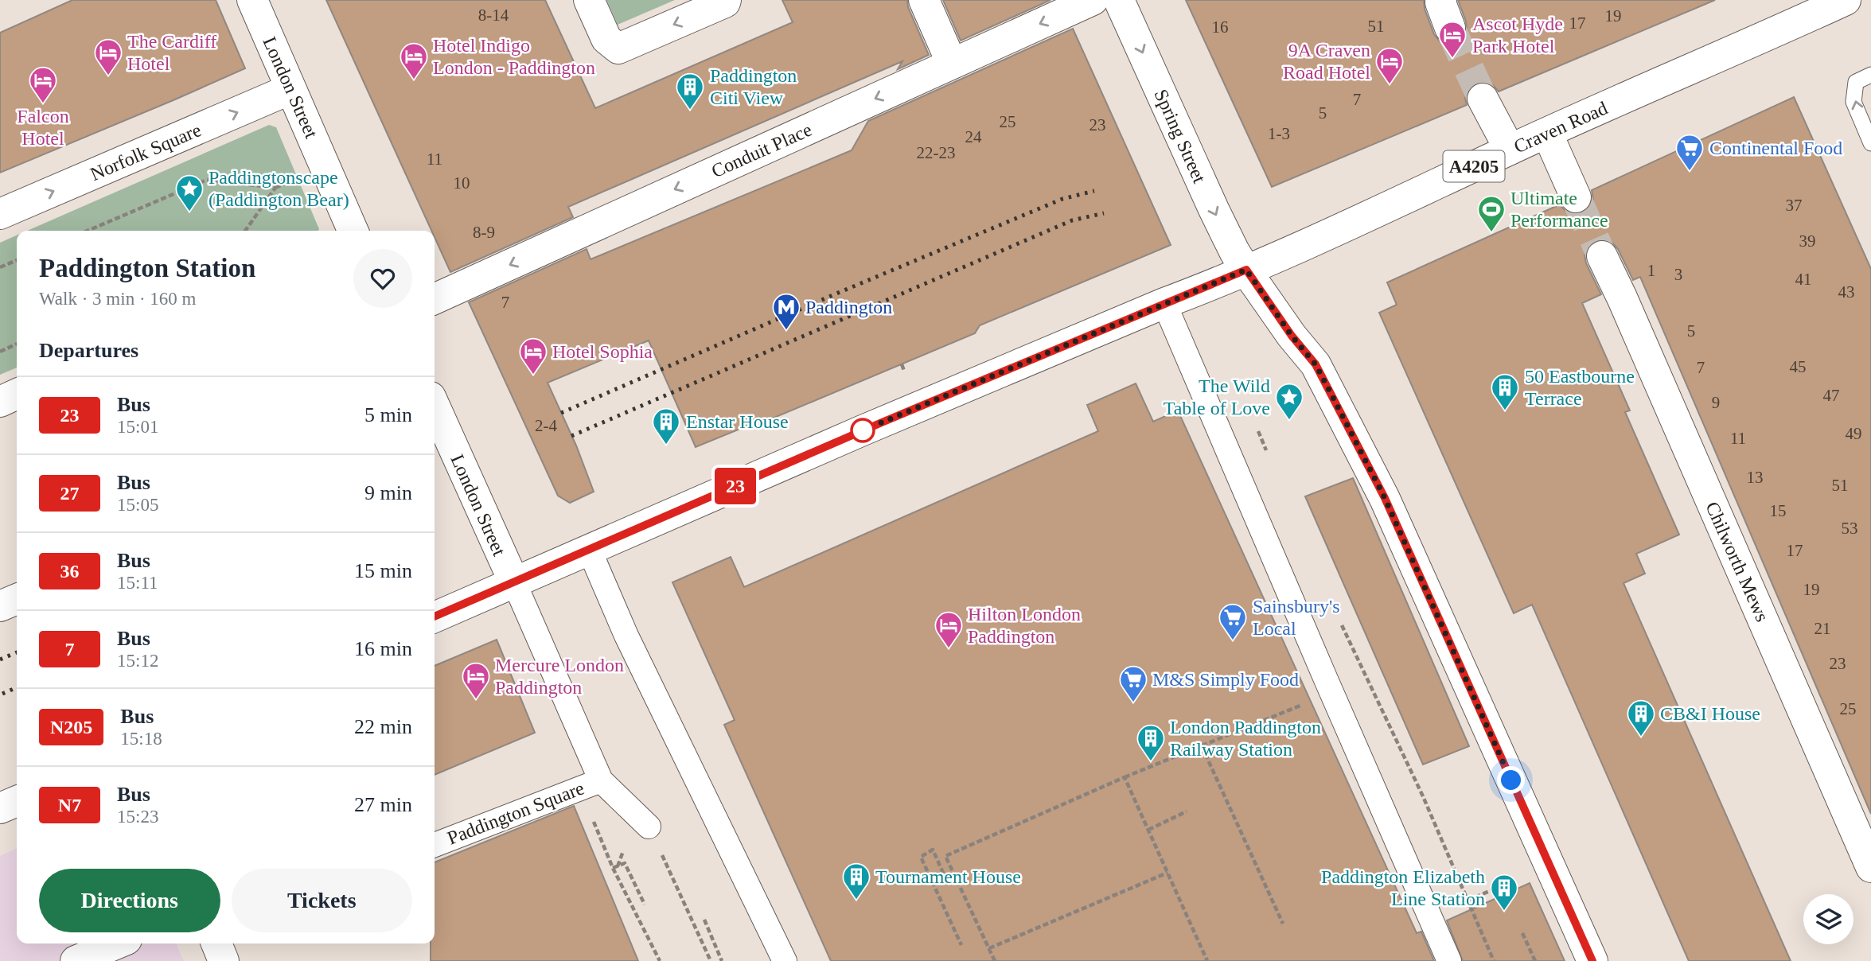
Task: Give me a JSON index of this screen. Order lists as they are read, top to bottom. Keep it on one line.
{"streets":{"street":["London Street","Craven Road","Spring Street","Conduit Place","Norfolk Square","A4205","Chilworth Mews","Paddington Square"]},"crossings":[["London Street","Norfolk Square"],["London Street","A4205"],["Craven Road","Spring Street"],["Craven Road","A4205"],["Spring Street","A4205"]],"one_way":["Conduit Place","Norfolk Square"],"places":{"hotel":["Ascot Hyde Park Hotel","The Cardiff Hotel","Hotel Indigo London - Paddington","9A Craven Road Hotel","Falcon Hotel","Hotel Sophia","Hilton London Paddington","Mercure London Paddington"],"building":["Paddington Citi View","50 Eastbourne Terrace","Enstar House","CB&I House","London Paddington Railway Station","Tournament House","Paddington Elizabeth Line Station"],"supermarket":["Continental Food","Sainsbury's Local","M&S Simply Food"],"place":["Paddingtonscape (Paddington Bear)","The Wild Table of Love"],"sports":["Ultimate Performance"],"metro station":["Paddington"]},"lines":["bus line 23"],"house_numbers":["8-14","19","17","51","16","7","5","25","23","1-3","24","22-23","11","10","37","8-9","39","1","3","41","43","7","5","45","7","47","9","2-4","49","11","13","51","15","53","17","19","21","23","25"],"page":{"on_map":"23","heading":[["Paddington Station","Walk · 3 min · 160 m"],"Departures"],"list":[{"mark":"23","name":"Bus","note":"15:01","value":"5 min"},{"mark":"27","name":"Bus","note":"15:05","value":"9 min"},{"mark":"36","name":"Bus","note":"15:11","value":"15 min"},{"mark":"7","name":"Bus","note":"15:12","value":"16 min"},{"mark":"N205","name":"Bus","note":"15:18","value":"22 min"},{"mark":"N7","name":"Bus","note":"15:23","value":"27 min"}],"buttons":["Directions","Tickets"]}}
